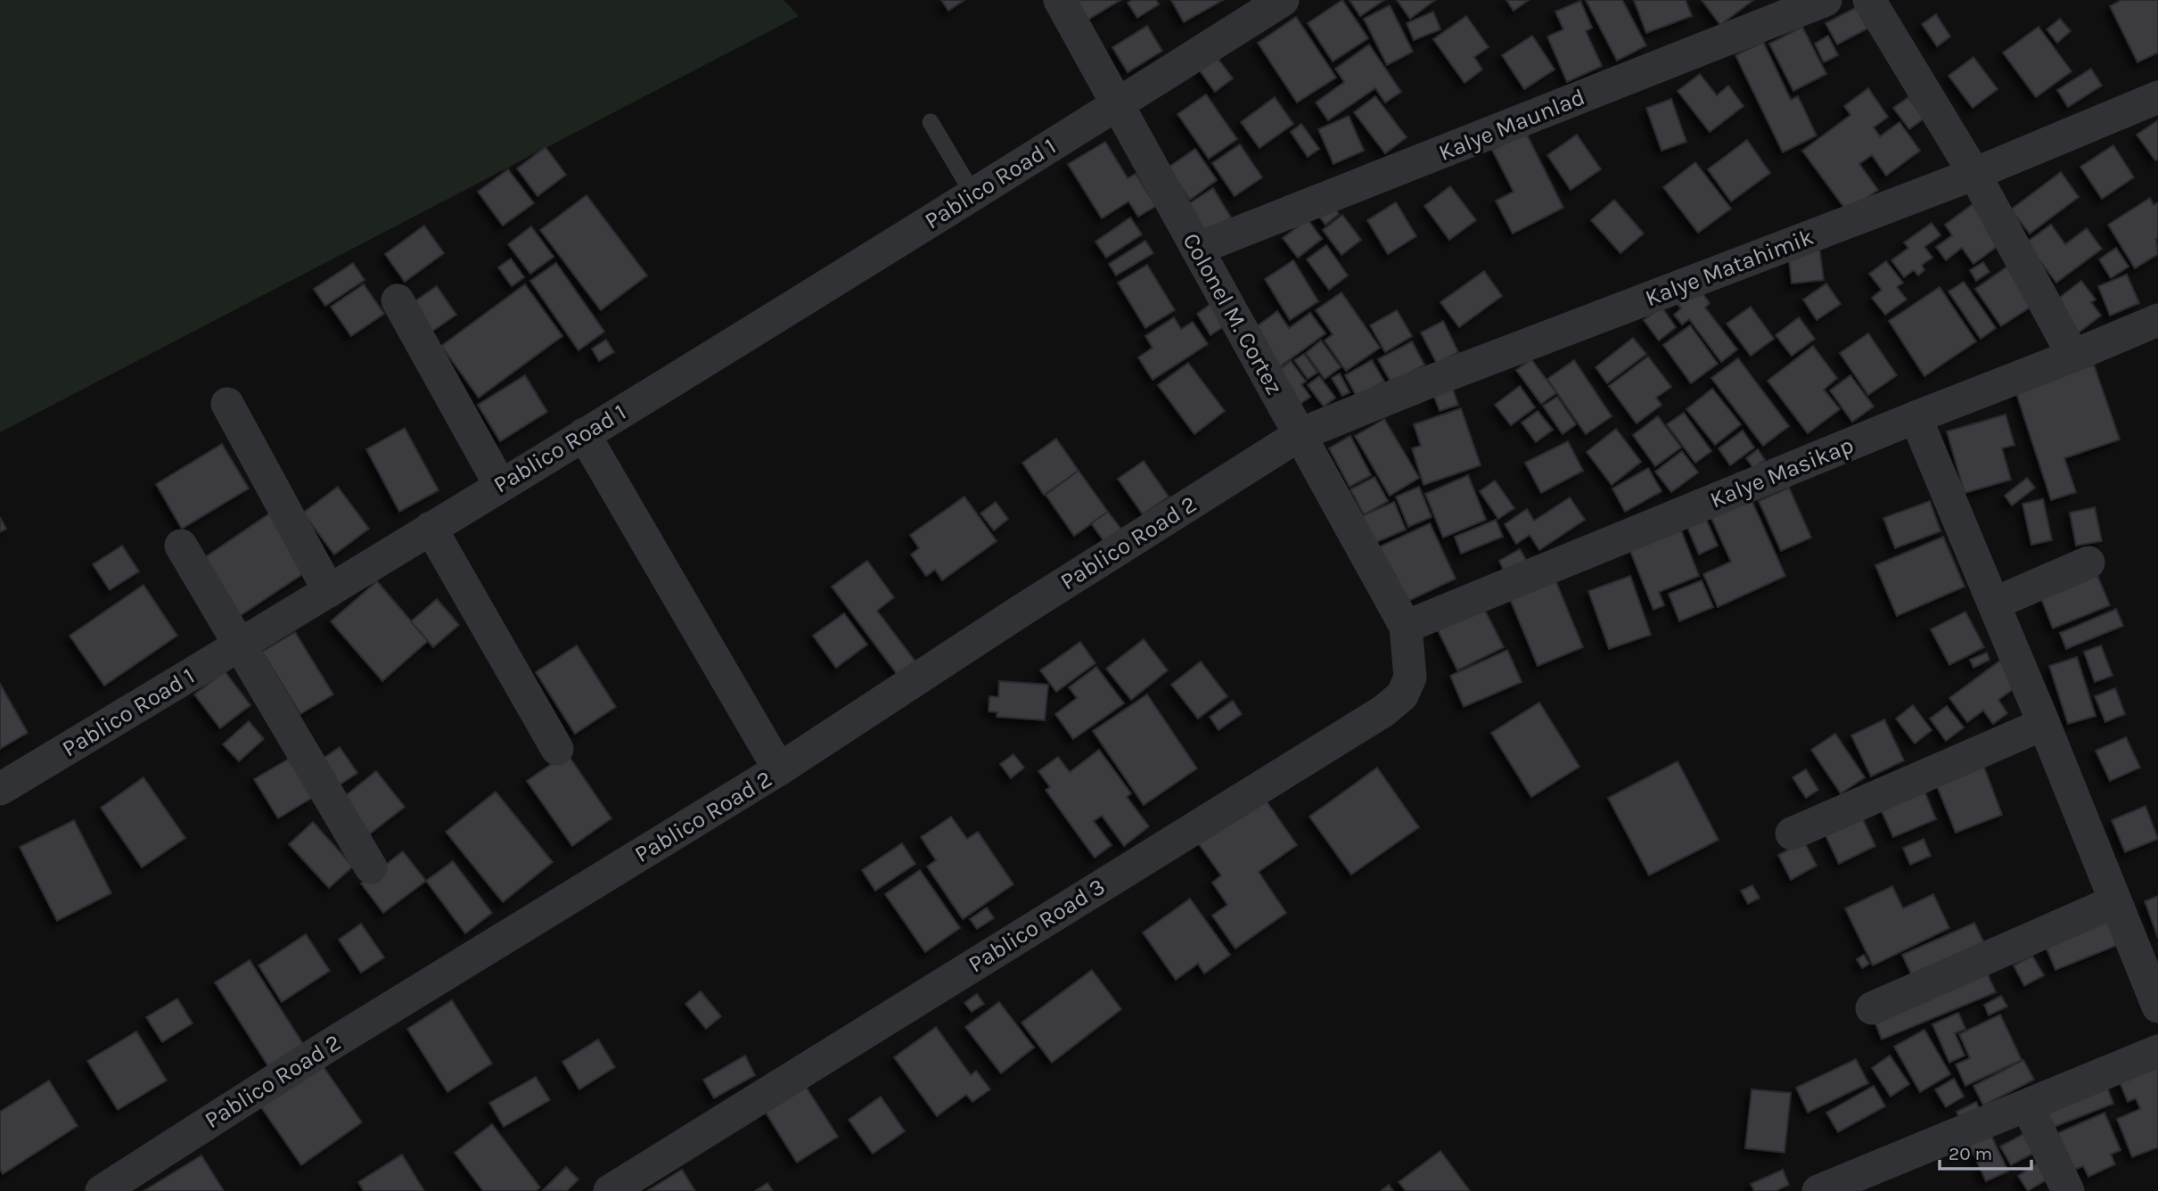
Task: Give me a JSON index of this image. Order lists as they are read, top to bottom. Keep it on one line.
{"streets":{"street":["Kalye Maunlad","Pablico Road 1","Kalye Matahimik","Colonel M. Cortez","Kalye Masikap","Pablico Road 2","Pablico Road 3"]},"crossings":[["Kalye Maunlad","Colonel M. Cortez"],["Pablico Road 1","Colonel M. Cortez"],["Kalye Matahimik","Colonel M. Cortez"],["Kalye Matahimik","Pablico Road 2"],["Colonel M. Cortez","Kalye Masikap"],["Colonel M. Cortez","Pablico Road 2"],["Colonel M. Cortez","Pablico Road 3"],["Kalye Masikap","Pablico Road 3"]],"scale_bar":"20 m"}
